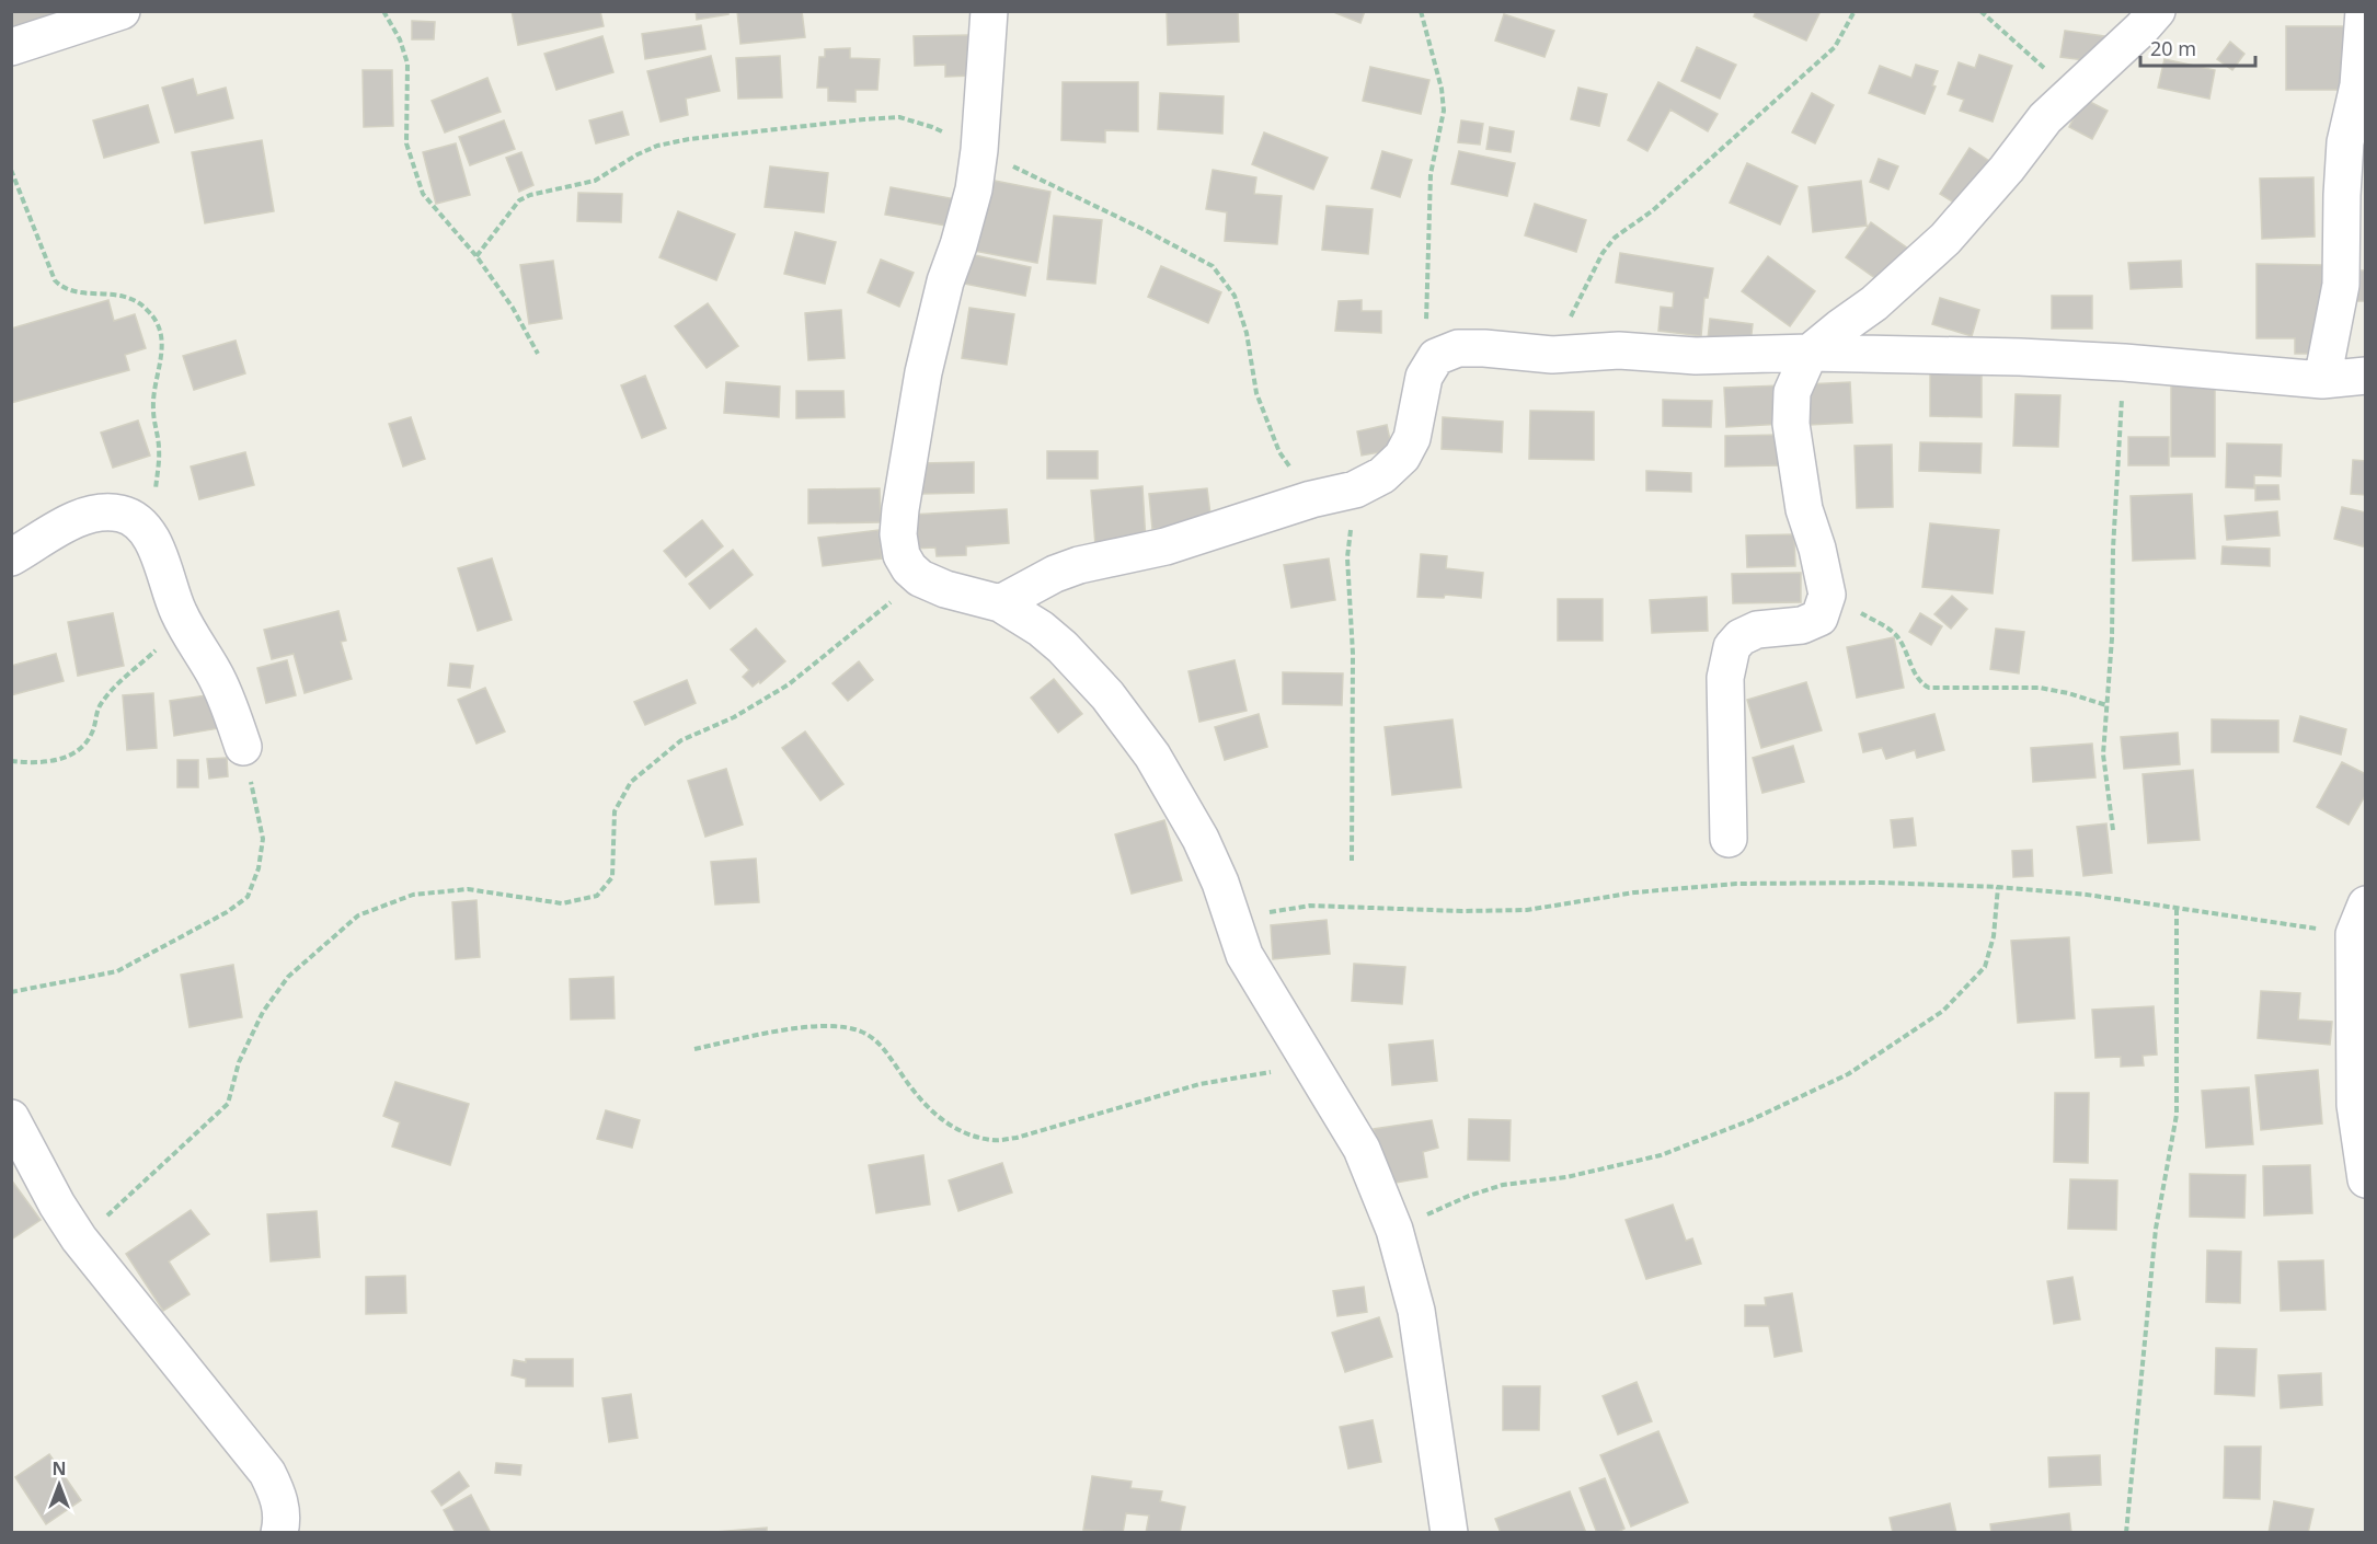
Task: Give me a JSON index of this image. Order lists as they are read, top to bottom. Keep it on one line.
{"scale_bar":"20 m","north":"top"}
